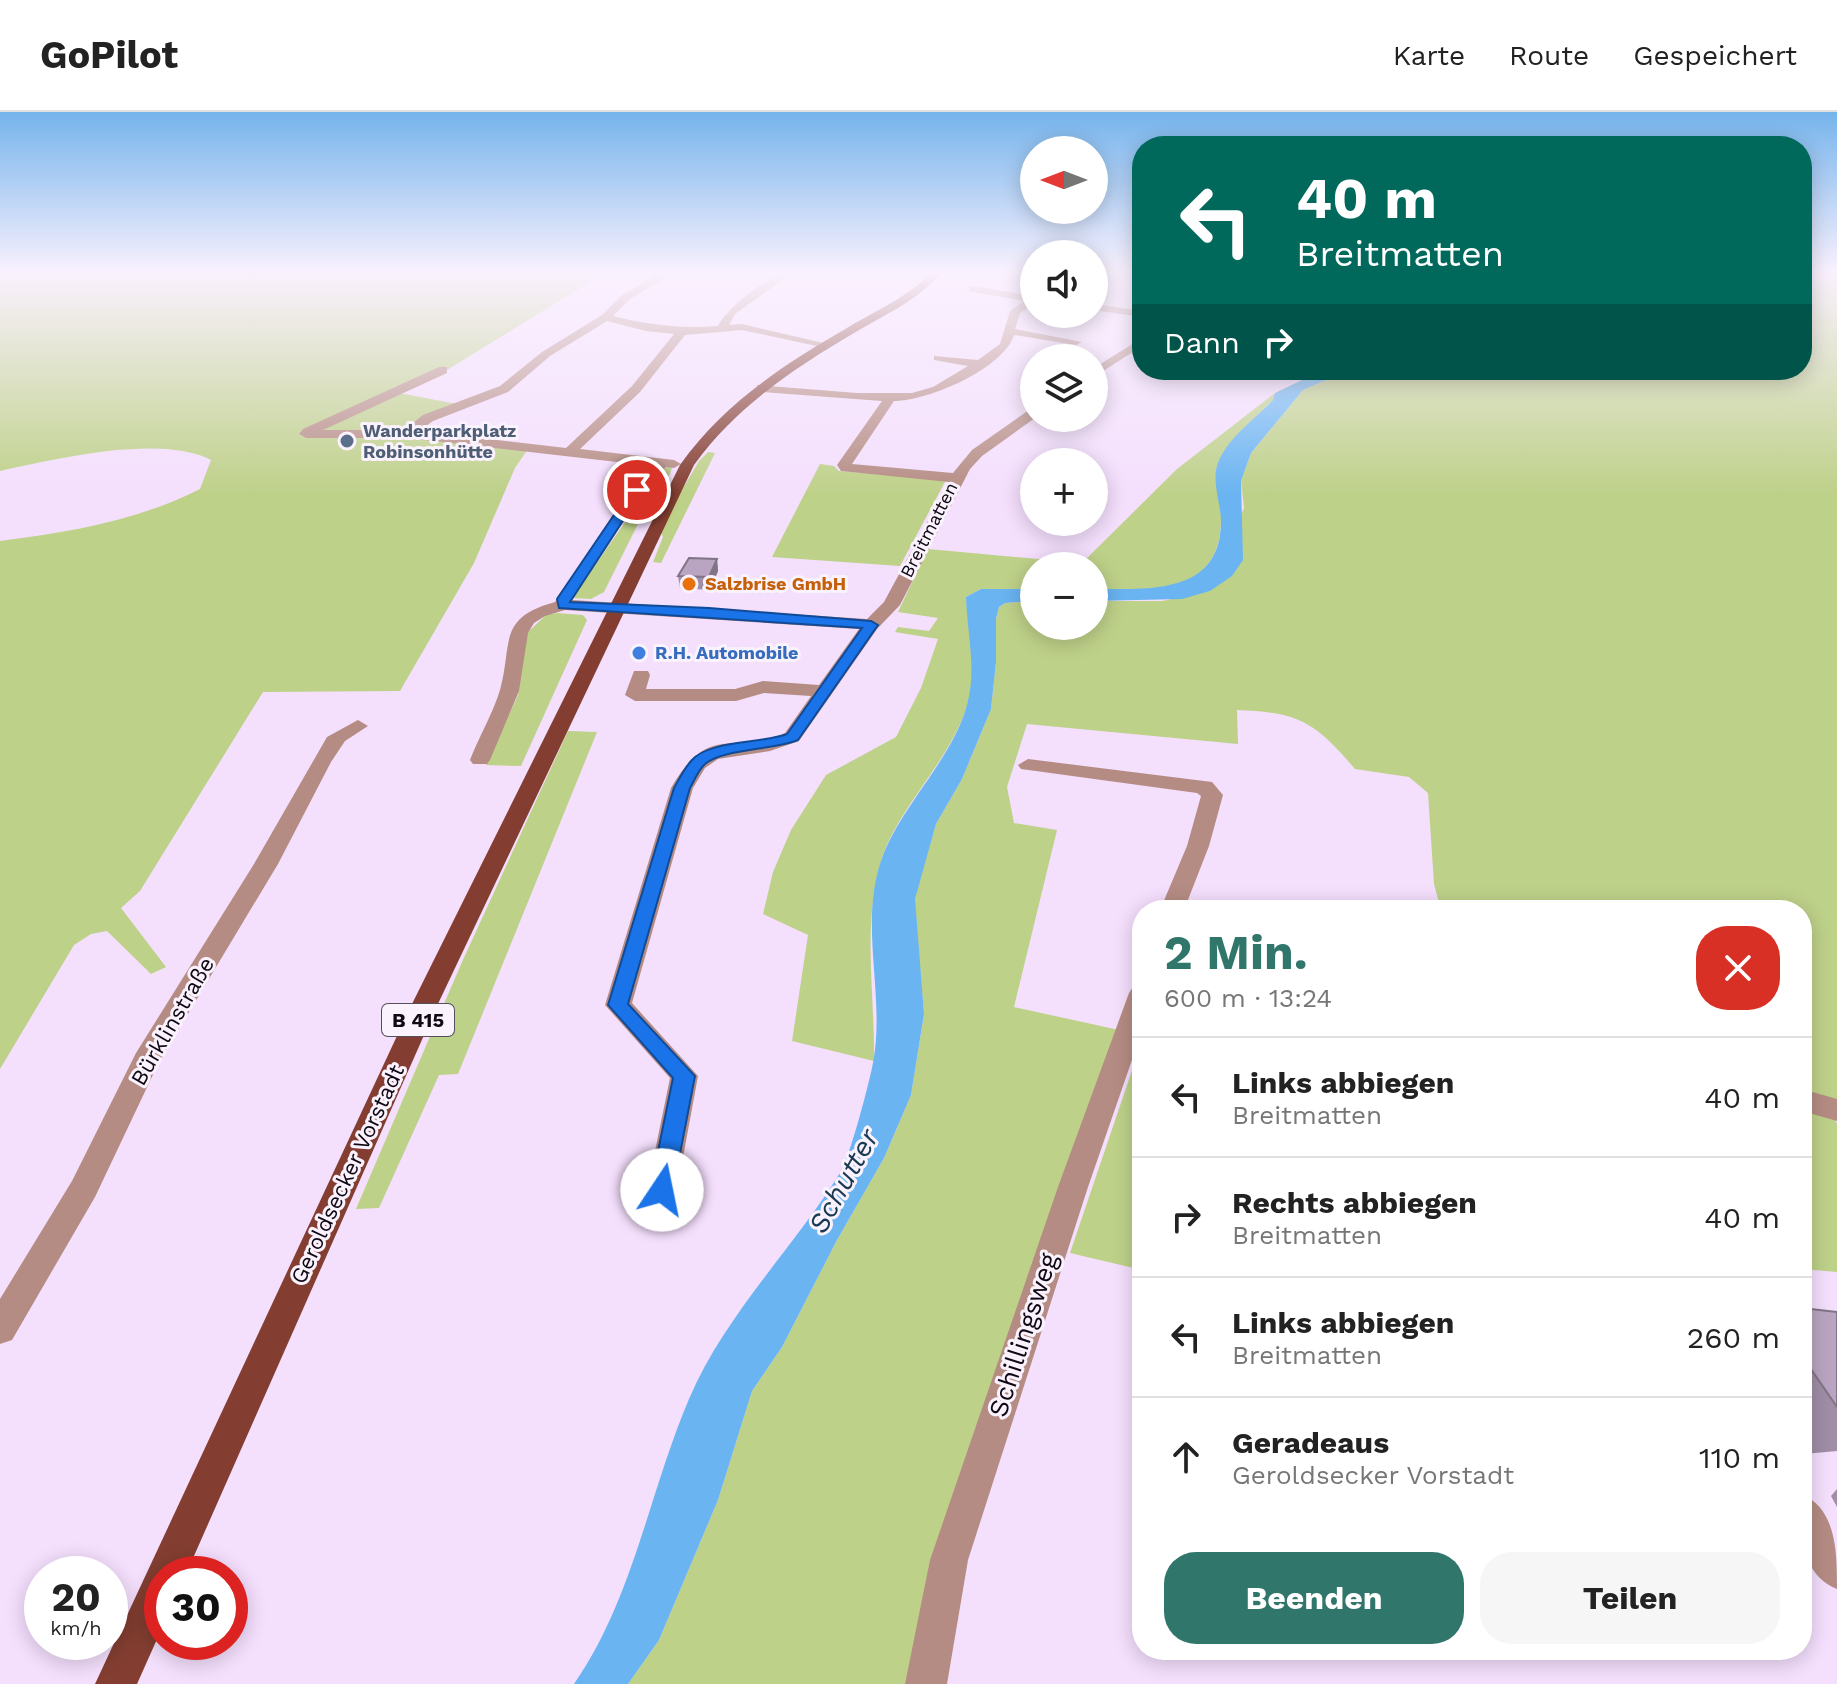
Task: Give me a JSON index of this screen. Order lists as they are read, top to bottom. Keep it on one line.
{"streets":{"main road":["B 415","Geroldsecker Vorstadt"],"street":["Breitmatten","Bürklinstraße","Schillingsweg"]},"crossings":[["B 415","Geroldsecker Vorstadt"]],"water":["Schutter"],"places":["Wanderparkplatz Robinsonhütte","Salzbrise GmbH","R.H. Automobile"],"north":"left","page":{"header":"GoPilot","nav":["Karte","Route","Gespeichert"],"map_buttons":["+","−"],"turn":["40 m","Breitmatten"],"then":"Dann","heading":["2 Min.","600 m · 13:24"],"list":[{"name":"Links abbiegen","note":"Breitmatten","value":"40 m"},{"name":"Rechts abbiegen","note":"Breitmatten","value":"40 m"},{"name":"Links abbiegen","note":"Breitmatten","value":"260 m"},{"name":"Geradeaus","note":"Geroldsecker Vorstadt","value":"110 m"}],"buttons":["Beenden","Teilen"],"speed":"20 km/h","limit":"30"}}
